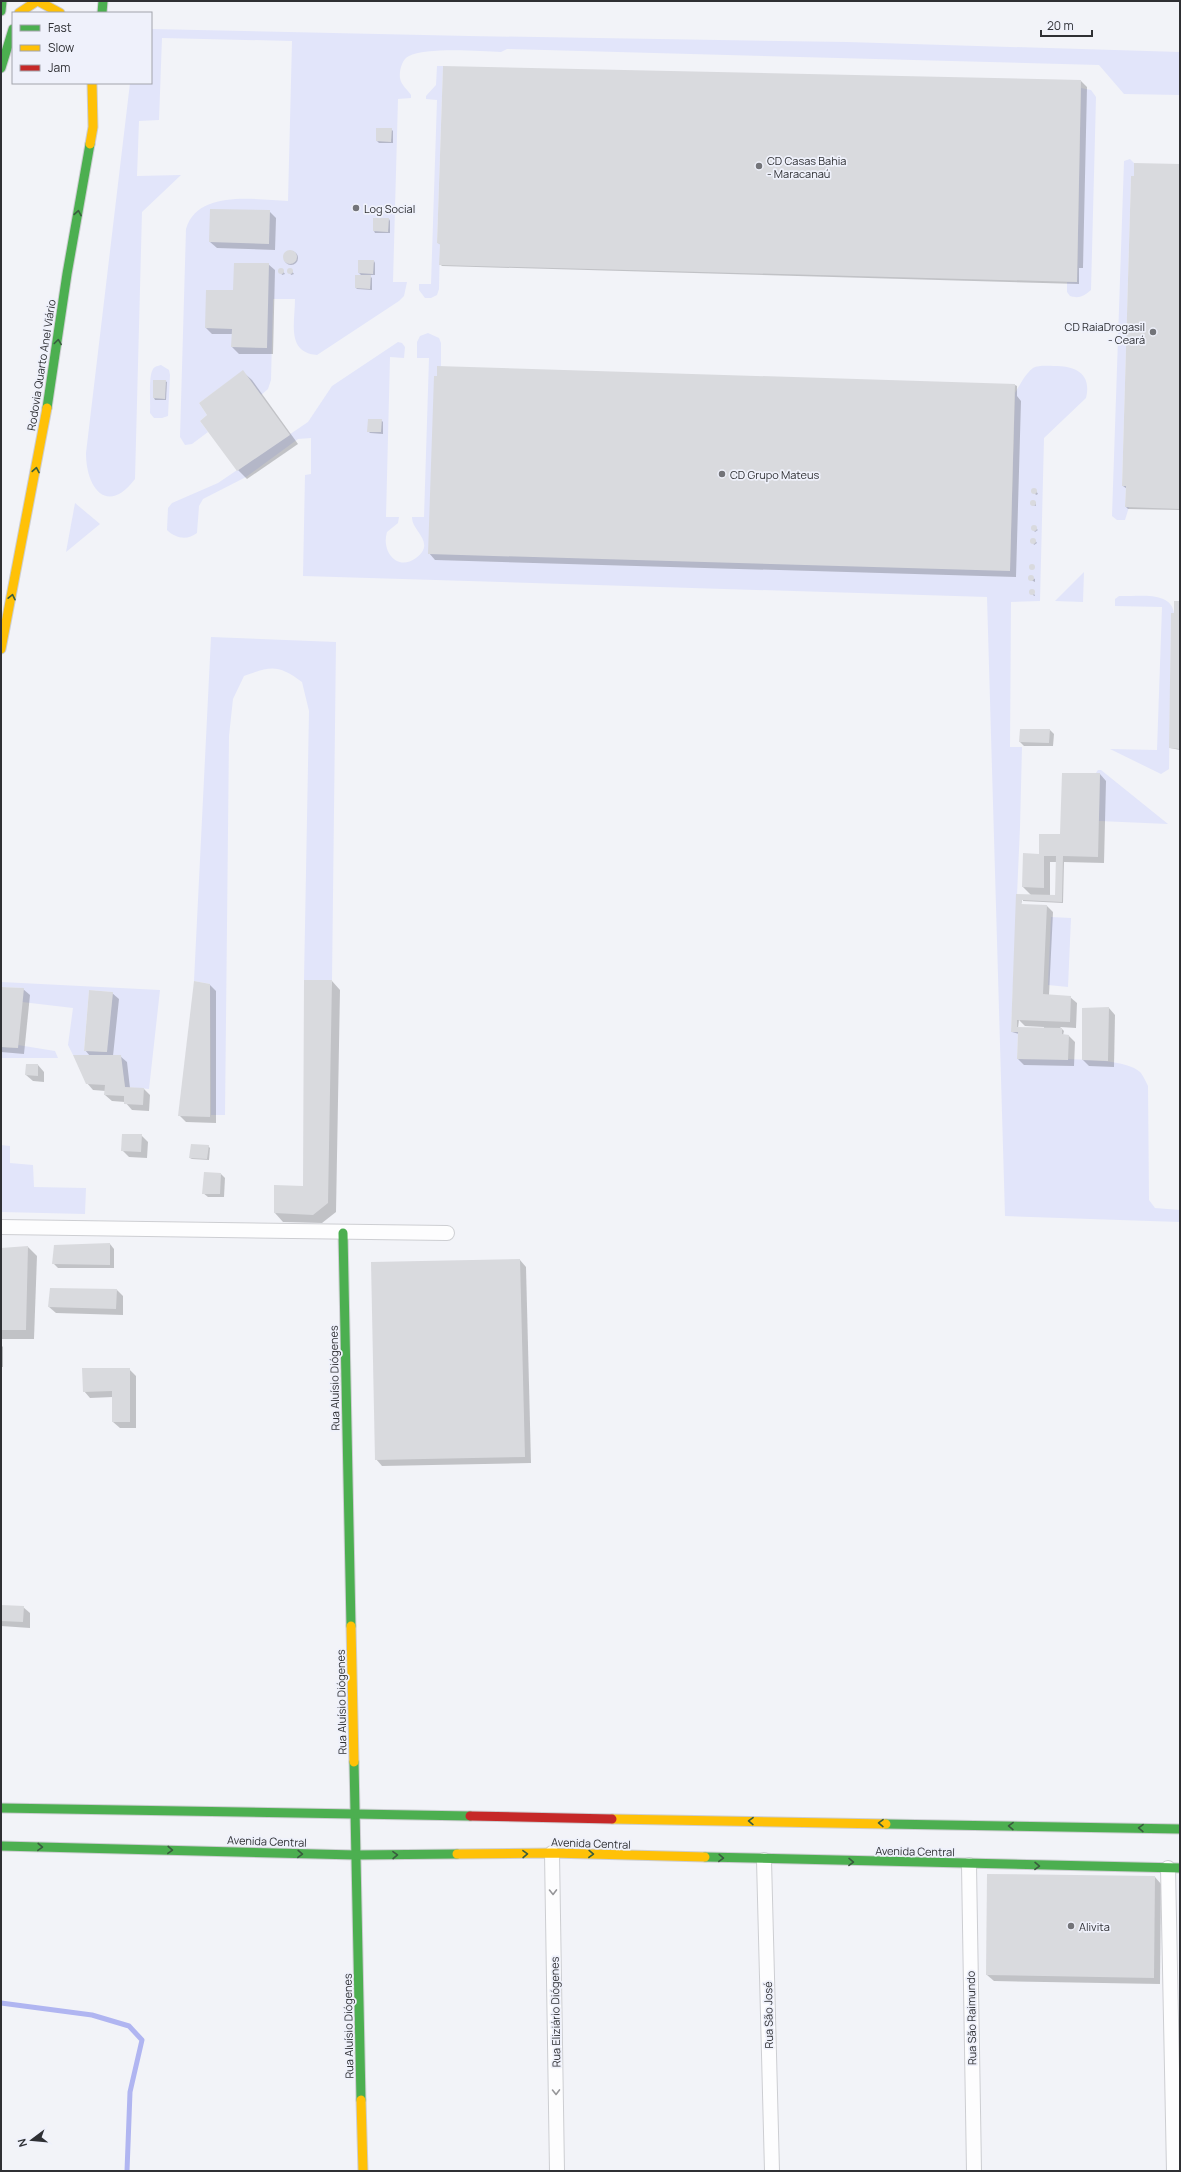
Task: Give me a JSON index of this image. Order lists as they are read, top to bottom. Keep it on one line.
{"streets":{"main road":["Rodovia Quarto Anel Viário","Rua Aluísio Diógenes","Avenida Central"],"street":["Rua Eliziário Diógenes","Rua São José","Rua São Raimundo"]},"crossings":[["Rua Aluísio Diógenes","Avenida Central"],["Avenida Central","Rua Eliziário Diógenes"],["Avenida Central","Rua São José"],["Avenida Central","Rua São Raimundo"]],"one_way":["Rodovia Quarto Anel Viário","Rua Eliziário Diógenes"],"places":["CD Casas Bahia - Maracanaú","Log Social","CD RaiaDrogasil - Ceará","CD Grupo Mateus","Alivita"],"legend":["Fast","Slow","Jam"],"scale_bar":"20 m","north":"left"}
